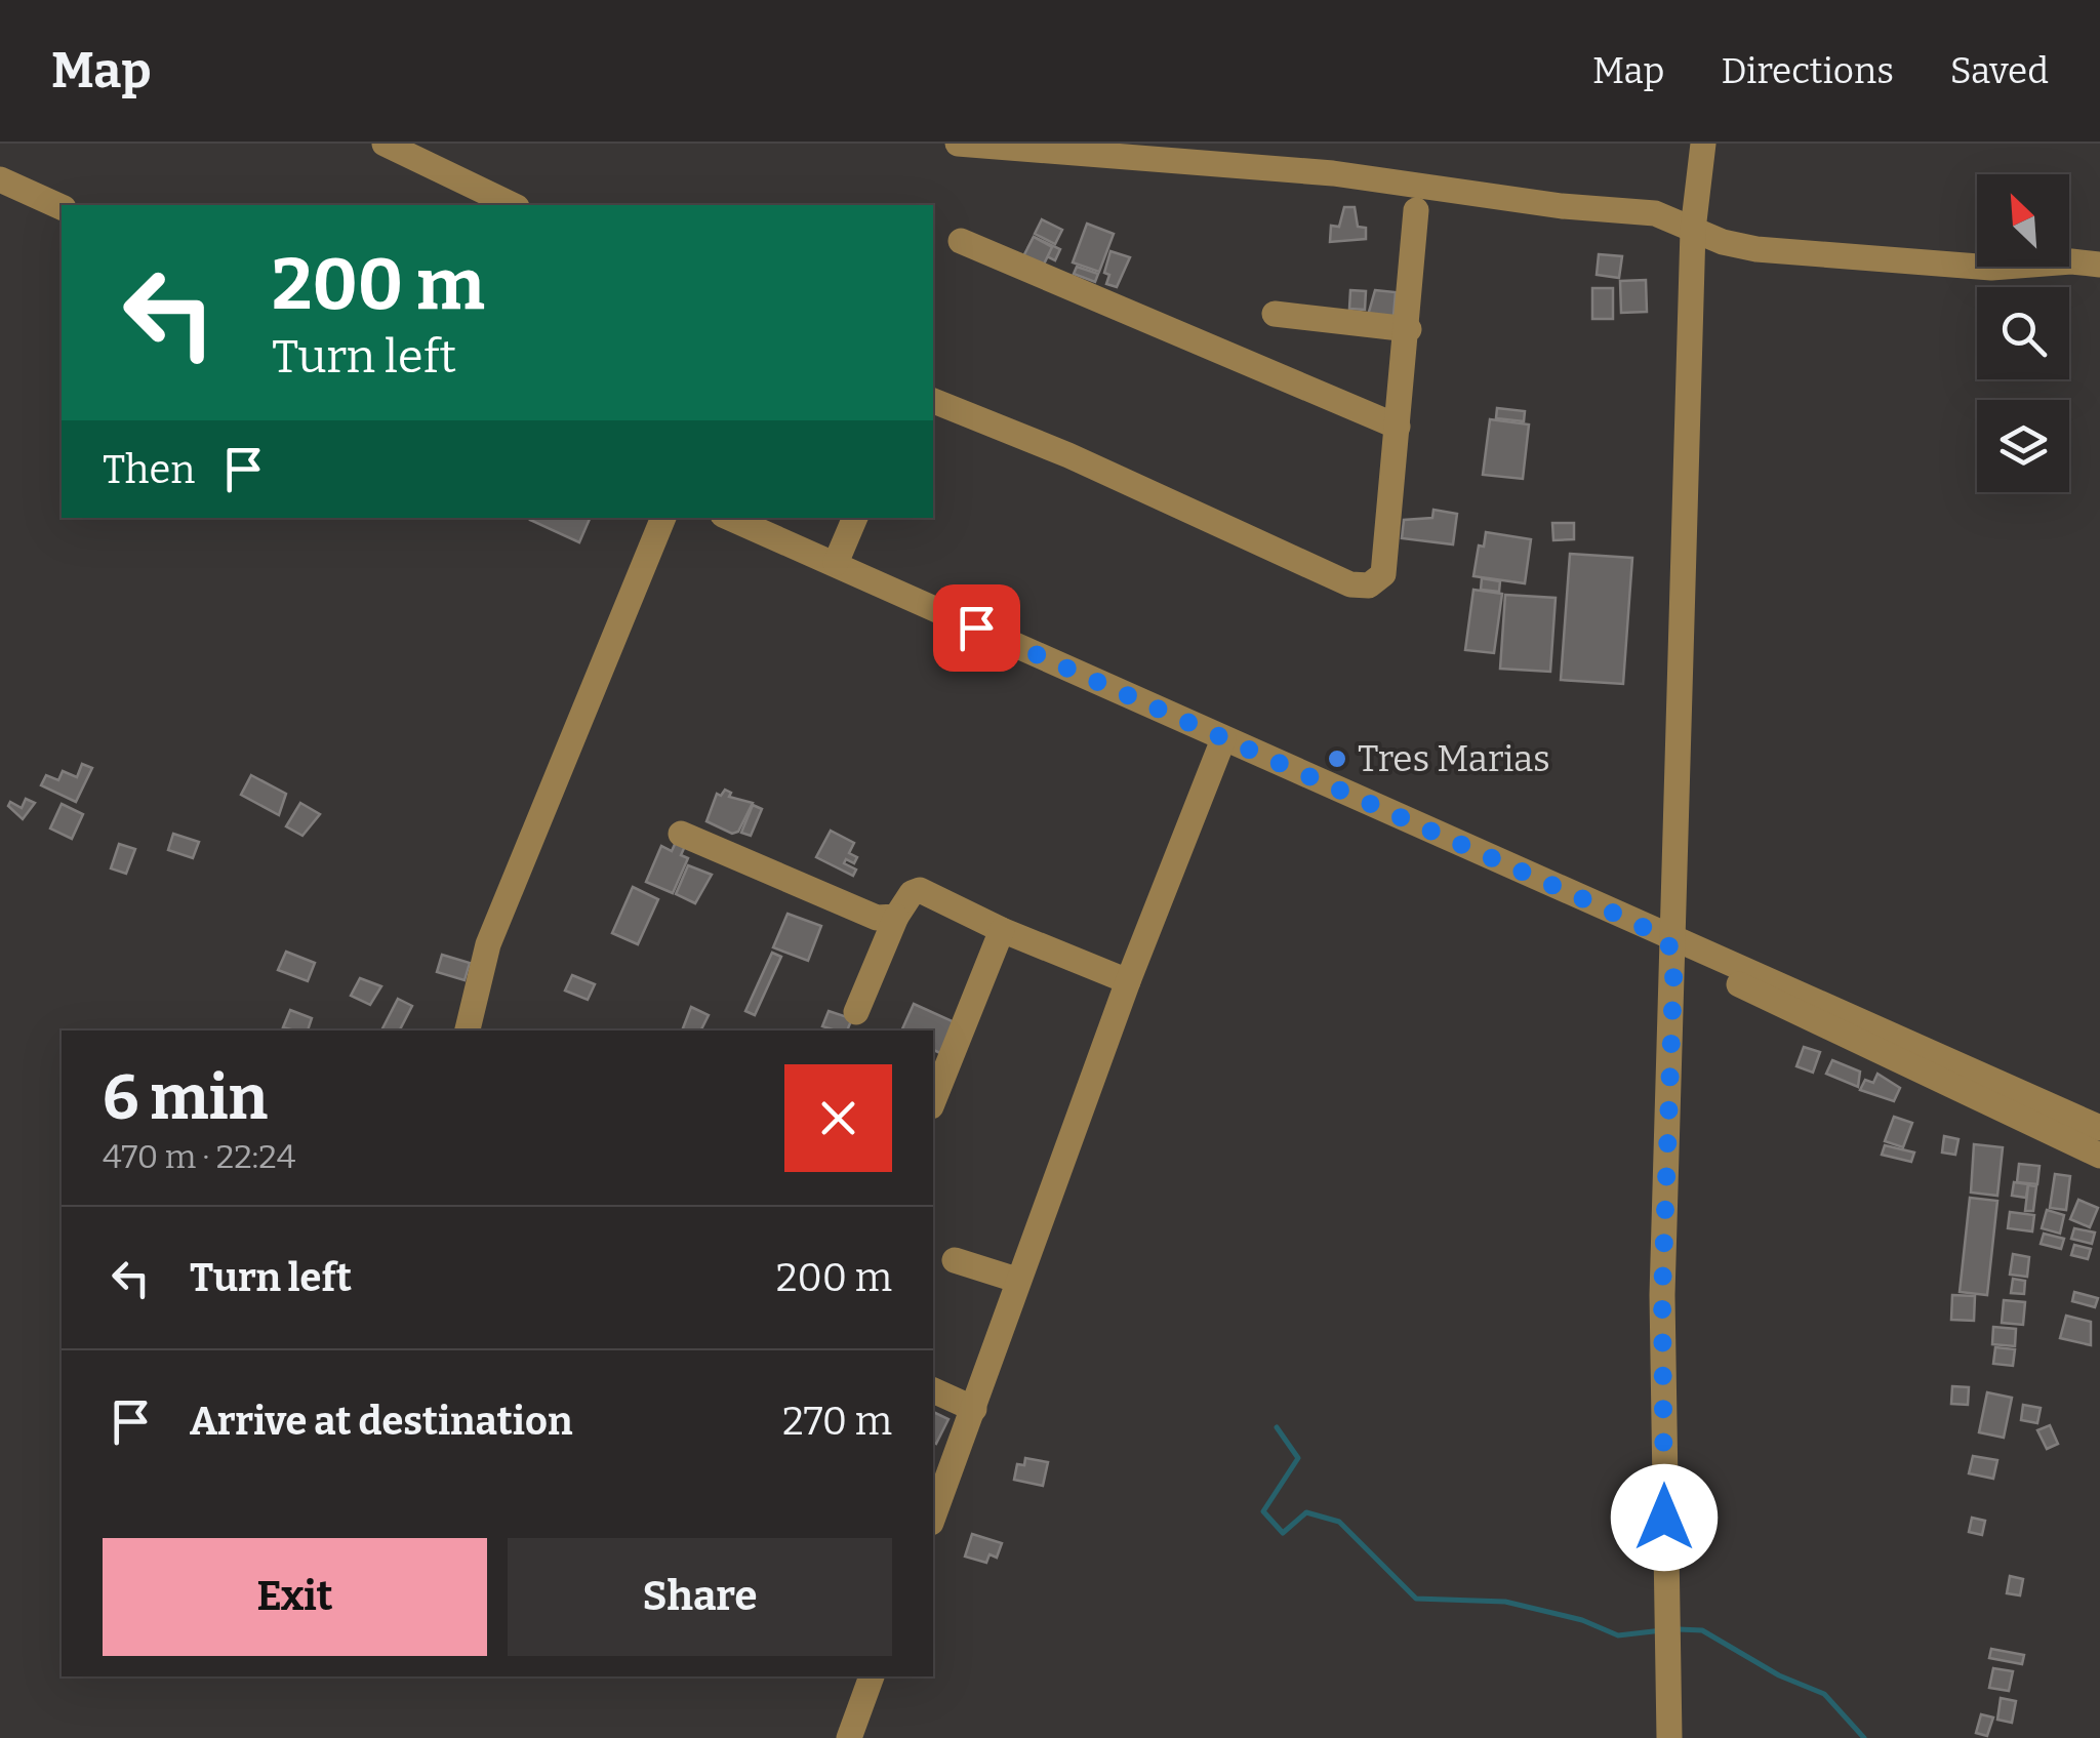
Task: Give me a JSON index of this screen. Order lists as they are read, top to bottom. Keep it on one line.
{"places":["Tres Marias"],"north":"top left","page":{"header":"Map","nav":["Map","Directions","Saved"],"turn":["200 m","Turn left"],"then":"Then","heading":["6 min","470 m · 22:24"],"list":[{"name":"Turn left","value":"200 m"},{"name":"Arrive at destination","value":"270 m"}],"buttons":["Exit","Share"]}}
